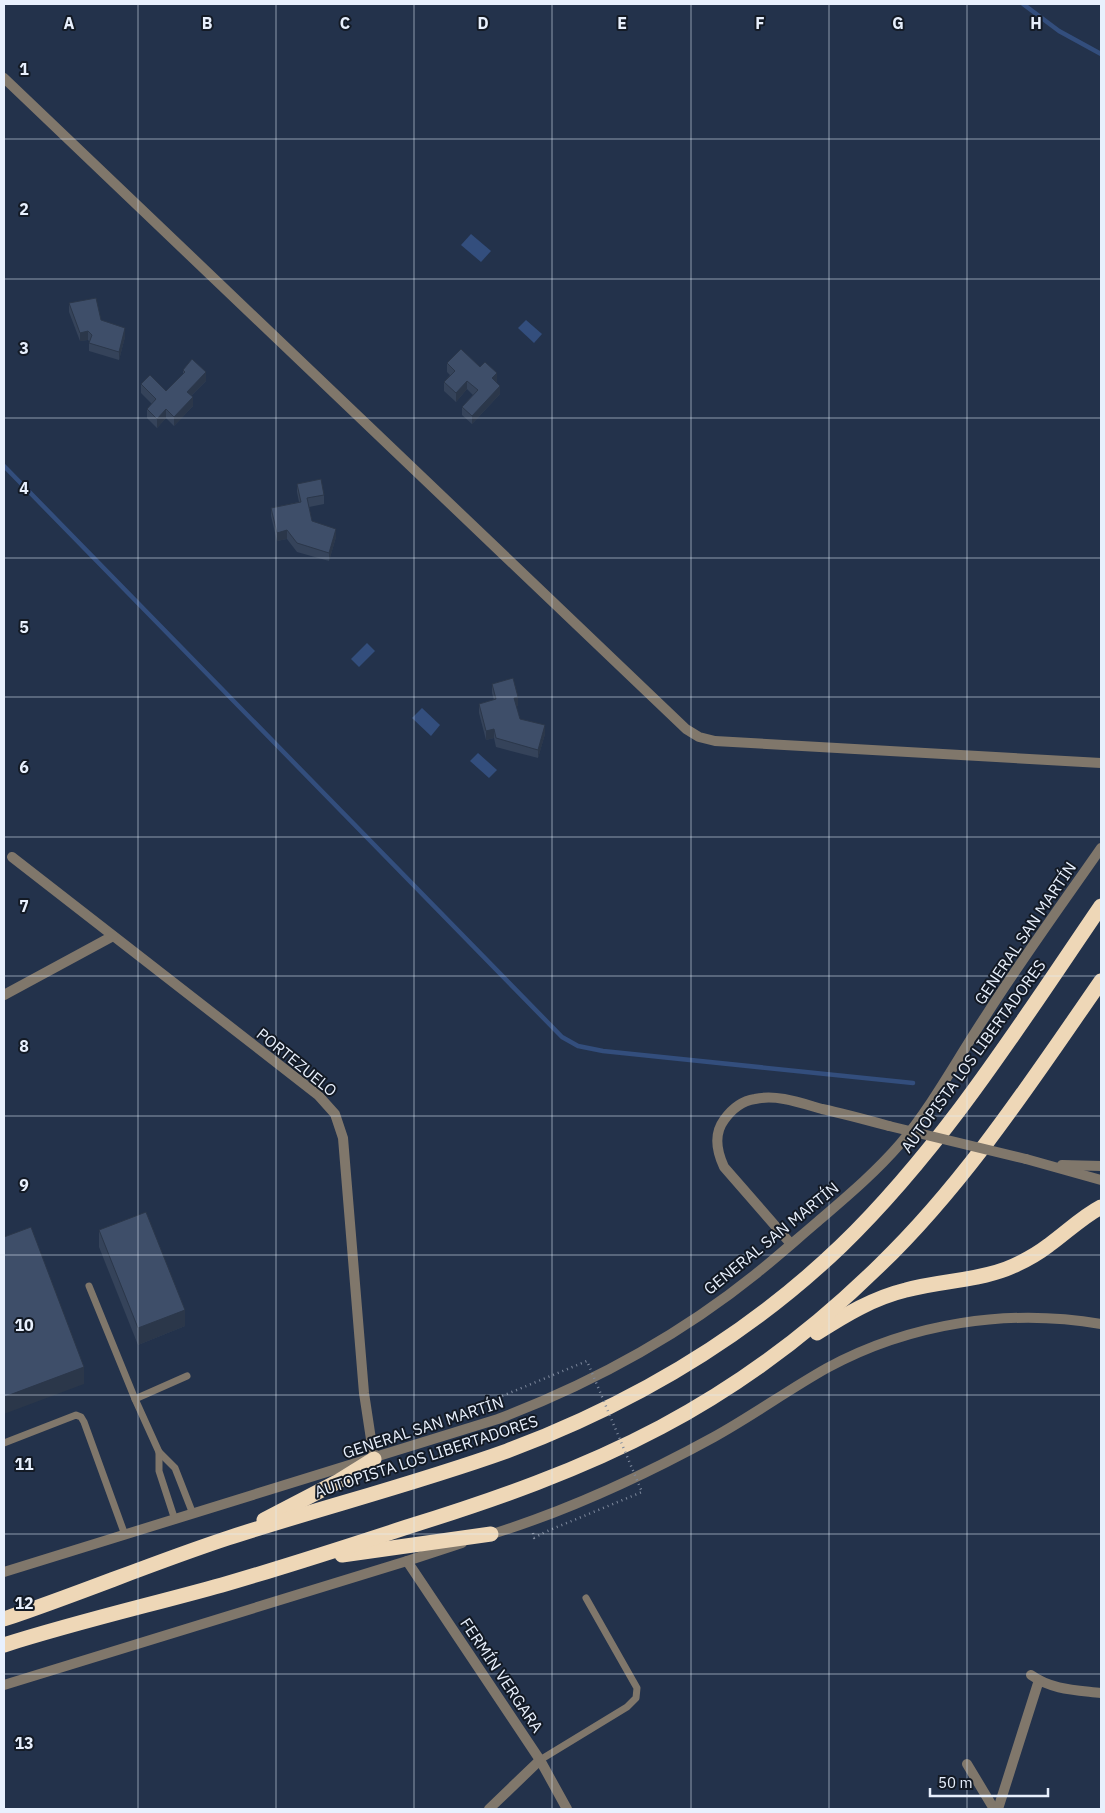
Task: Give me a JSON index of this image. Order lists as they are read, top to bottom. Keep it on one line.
{"streets":{"highway":["AUTOPISTA LOS LIBERTADORES"],"street":["GENERAL SAN MARTÍN","PORTEZUELO","FERMÍN VERGARA"]},"crossings":[["GENERAL SAN MARTÍN","PORTEZUELO"]],"scale_bar":"50 m","grid":{"columns":["A","B","C","D","E","F","G","H"],"rows":["1","2","3","4","5","6","7","8","9","10","11","12","13"]}}
